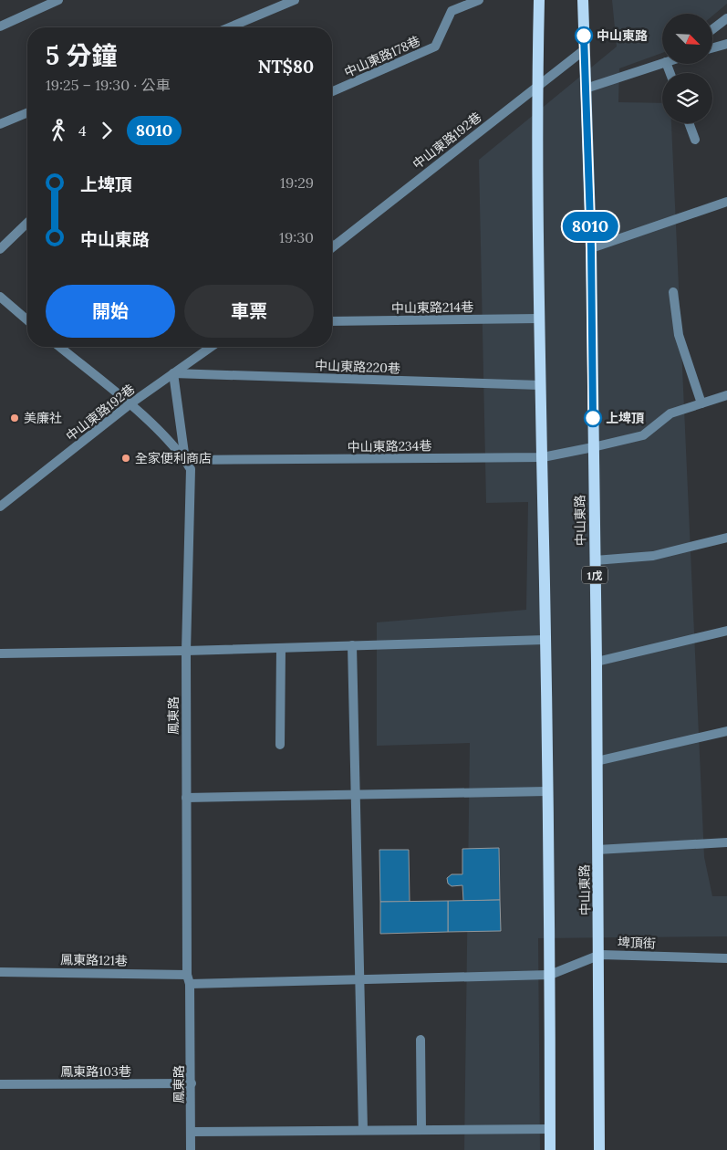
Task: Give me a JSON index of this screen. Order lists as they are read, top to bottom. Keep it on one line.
{"streets":{"main road":["中山東路","1戊"],"street":["中山東路178巷","中山東路192巷","中山東路214巷","中山東路220巷","中山東路234巷","鳳東路","埤頂街","鳳東路121巷","鳳東路103巷"]},"crossings":[["中山東路192巷","中山東路220巷"],["中山東路192巷","中山東路"],["中山東路192巷","鳳東路"],["中山東路234巷","中山東路"],["中山東路234巷","鳳東路"],["中山東路","埤頂街"],["鳳東路","鳳東路121巷"],["鳳東路","鳳東路103巷"],["埤頂街","鳳東路121巷"]],"places":["中山東路","美廉社","上埤頂","全家便利商店"],"lines":["bus line 8010"],"north":"bottom right","page":{"on_map":"8010","heading":["5 分鐘","19:25 – 19:30 · 公車","NT$80"],"legs":["4","8010"],"list":[{"name":"上埤頂","value":"19:29"},{"name":"中山東路","value":"19:30"}],"buttons":["開始","車票"]}}
